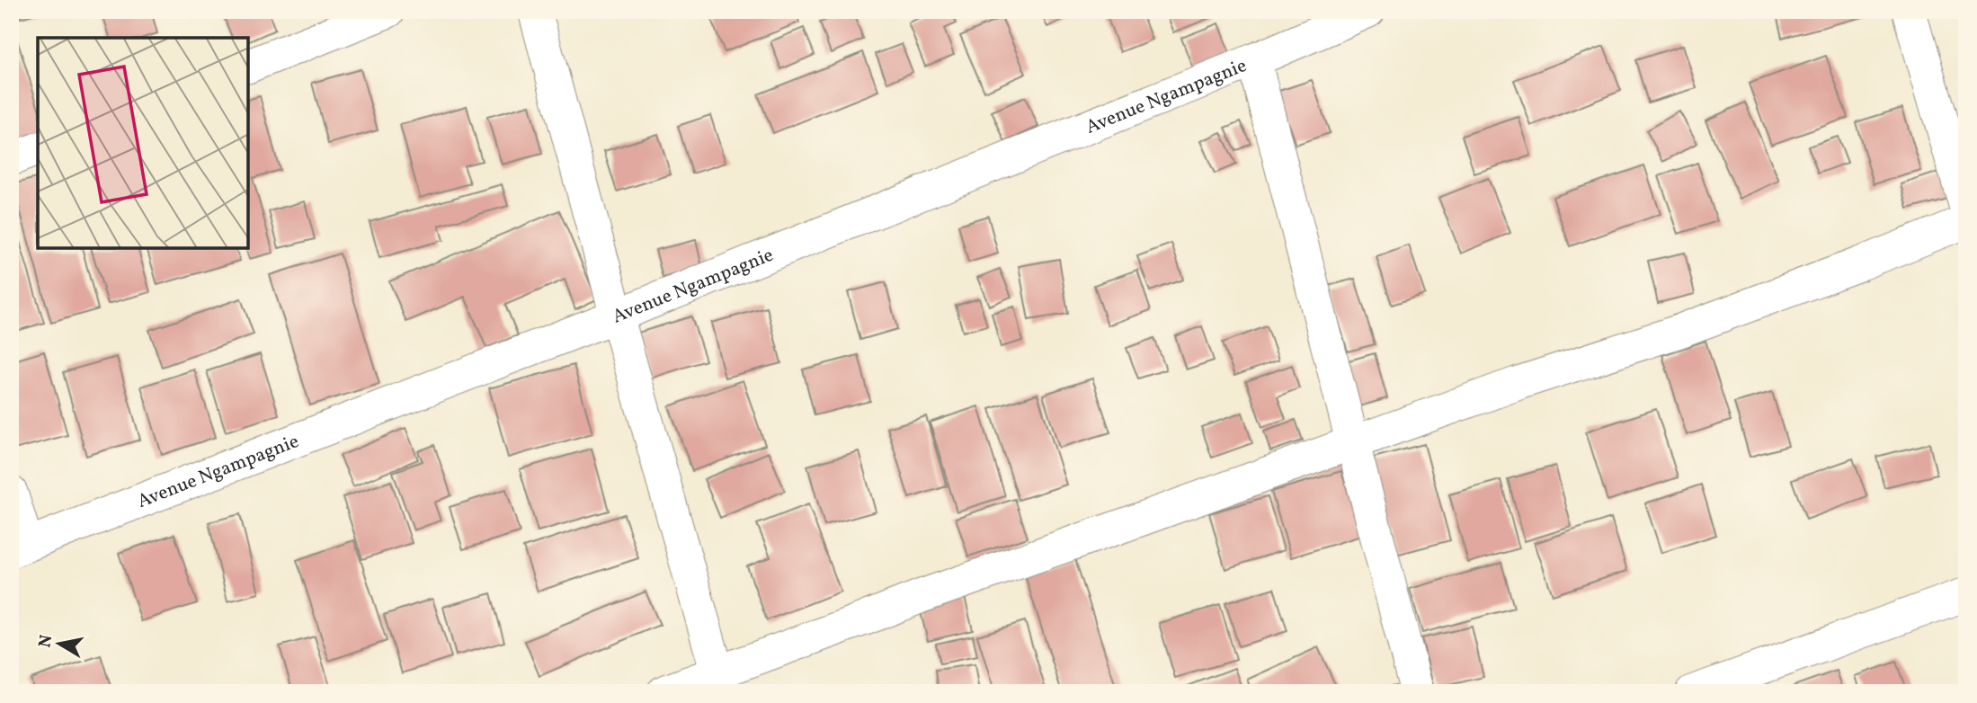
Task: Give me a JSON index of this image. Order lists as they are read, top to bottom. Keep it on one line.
{"streets":{"street":["Avenue Ngampagnie"]},"north":"left"}
